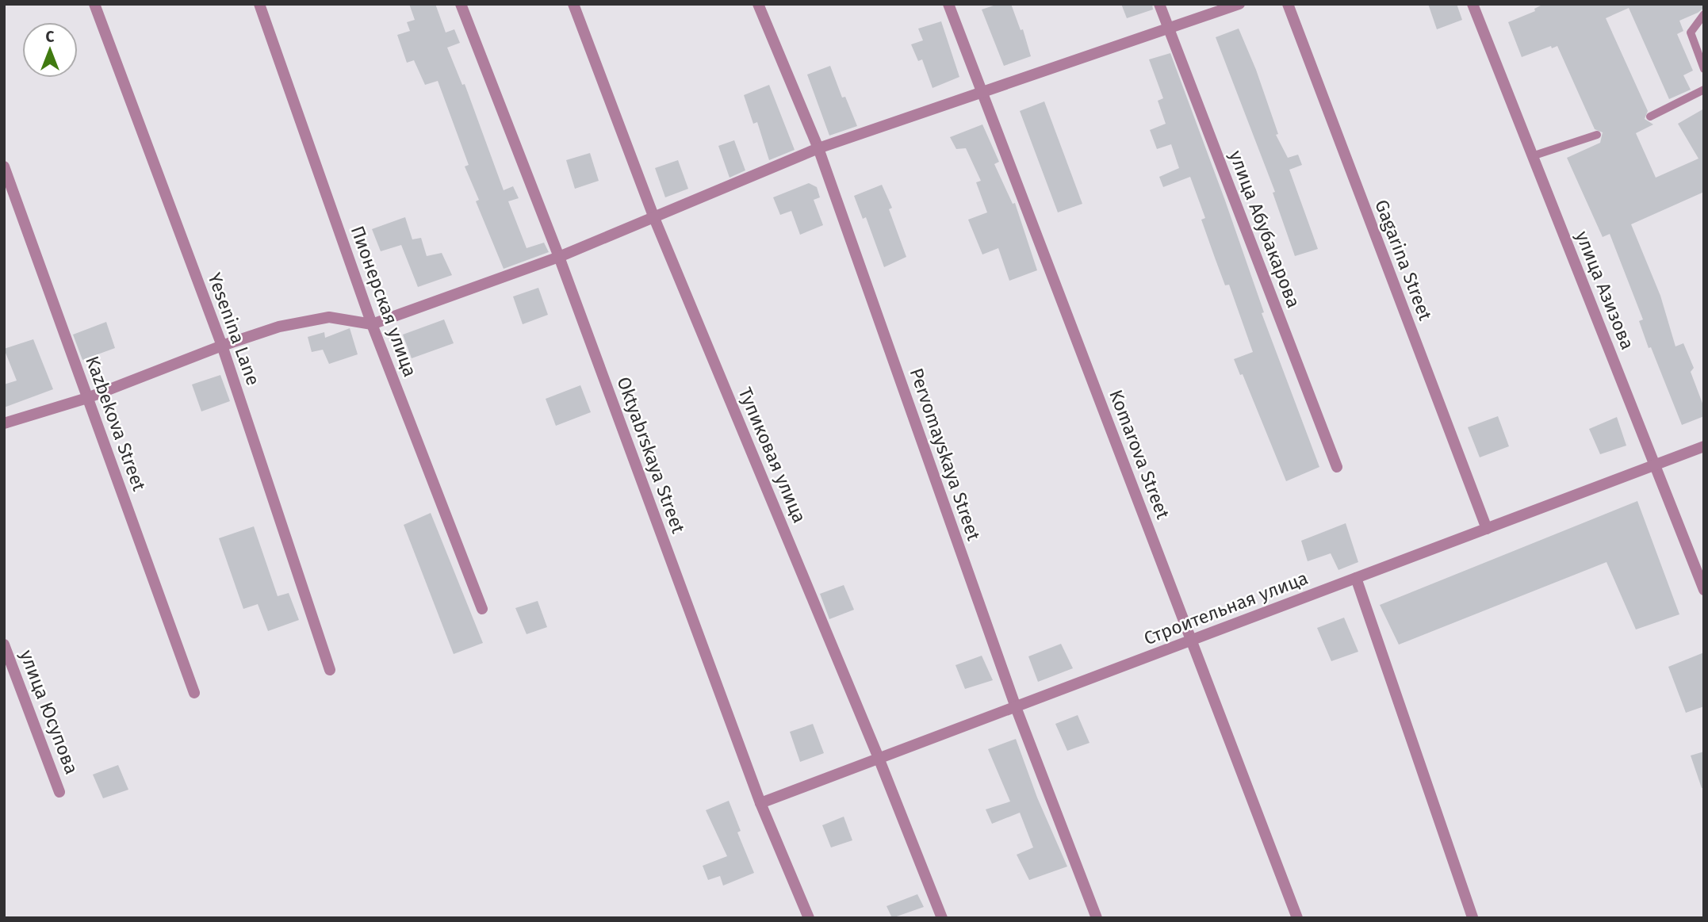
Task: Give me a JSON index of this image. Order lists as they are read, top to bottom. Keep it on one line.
{"streets":{"street":["улица Абубакарова","Gagarina Street","улица Азизова","Пионерская улица","Yesenina Lane","Kazbekova Street","Pervomayskaya Street","Komarova Street","Oktyabrskaya Street","Тупиковая улица","Строительная улица","улица Юсупова"]},"crossings":[["Gagarina Street","Строительная улица"],["улица Азизова","Строительная улица"],["Pervomayskaya Street","Строительная улица"],["Komarova Street","Строительная улица"],["Oktyabrskaya Street","Строительная улица"],["Тупиковая улица","Строительная улица"]],"north":"top"}
